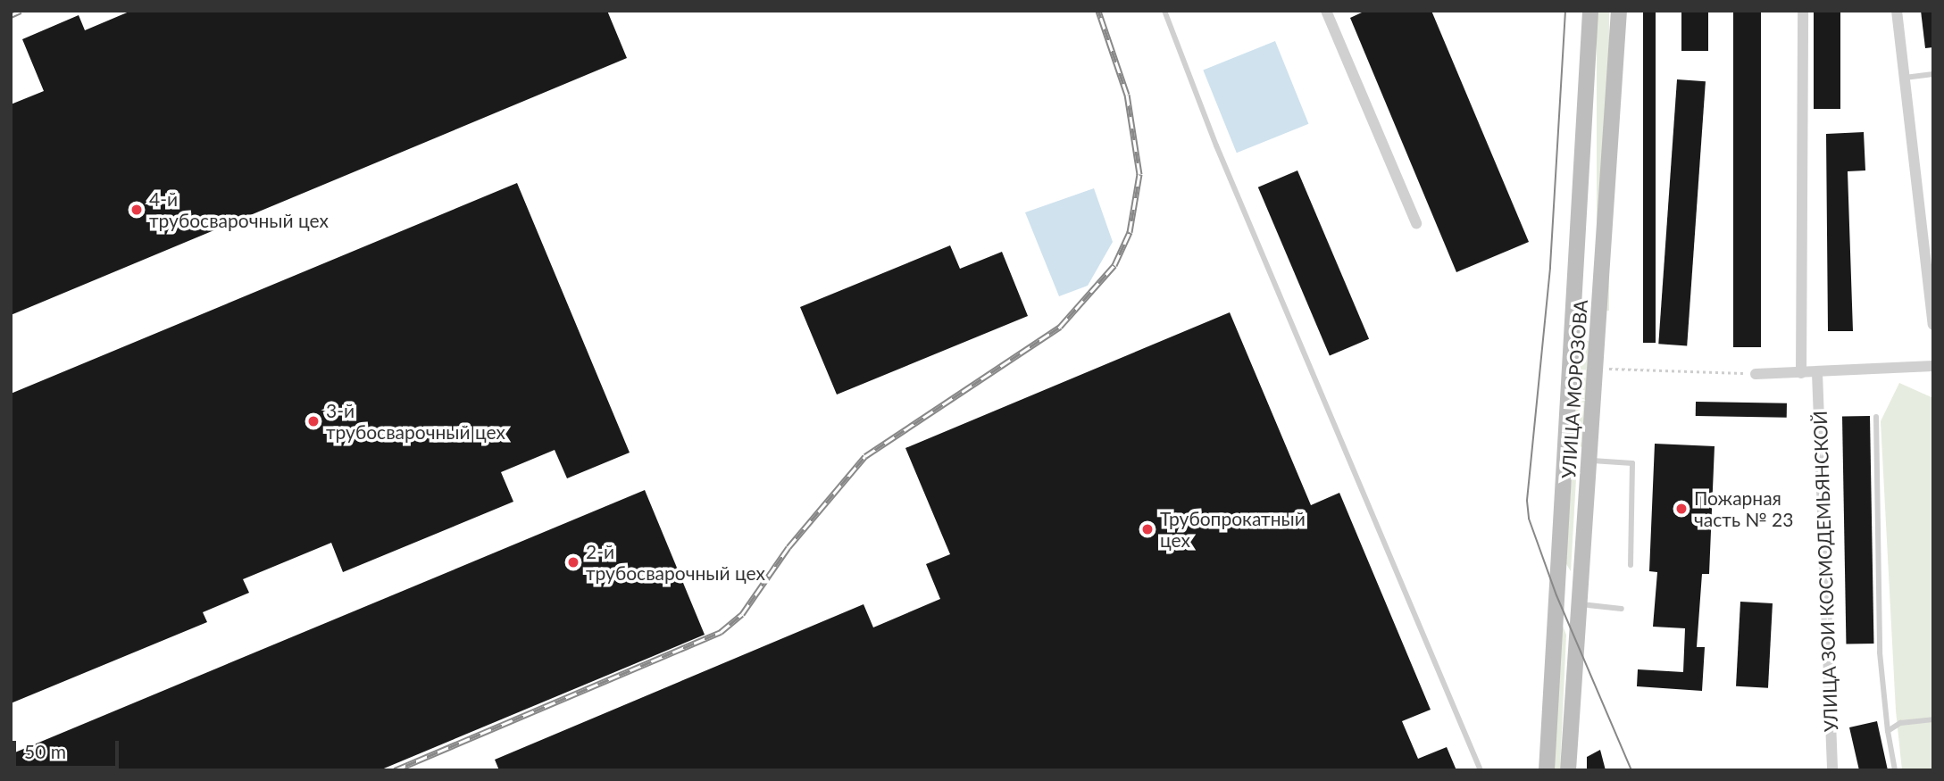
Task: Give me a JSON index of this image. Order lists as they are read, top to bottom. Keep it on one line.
{"streets":{"main road":["УЛИЦА МОРОЗОВА"],"street":["УЛИЦА ЗОИ КОСМОДЕМЬЯНСКОЙ"]},"places":["4-й трубосварочный цех","3-й трубосварочный цех","Пожарная часть № 23","Трубопрокатный цех","2-й трубосварочный цех"],"scale_bar":"50 m"}
